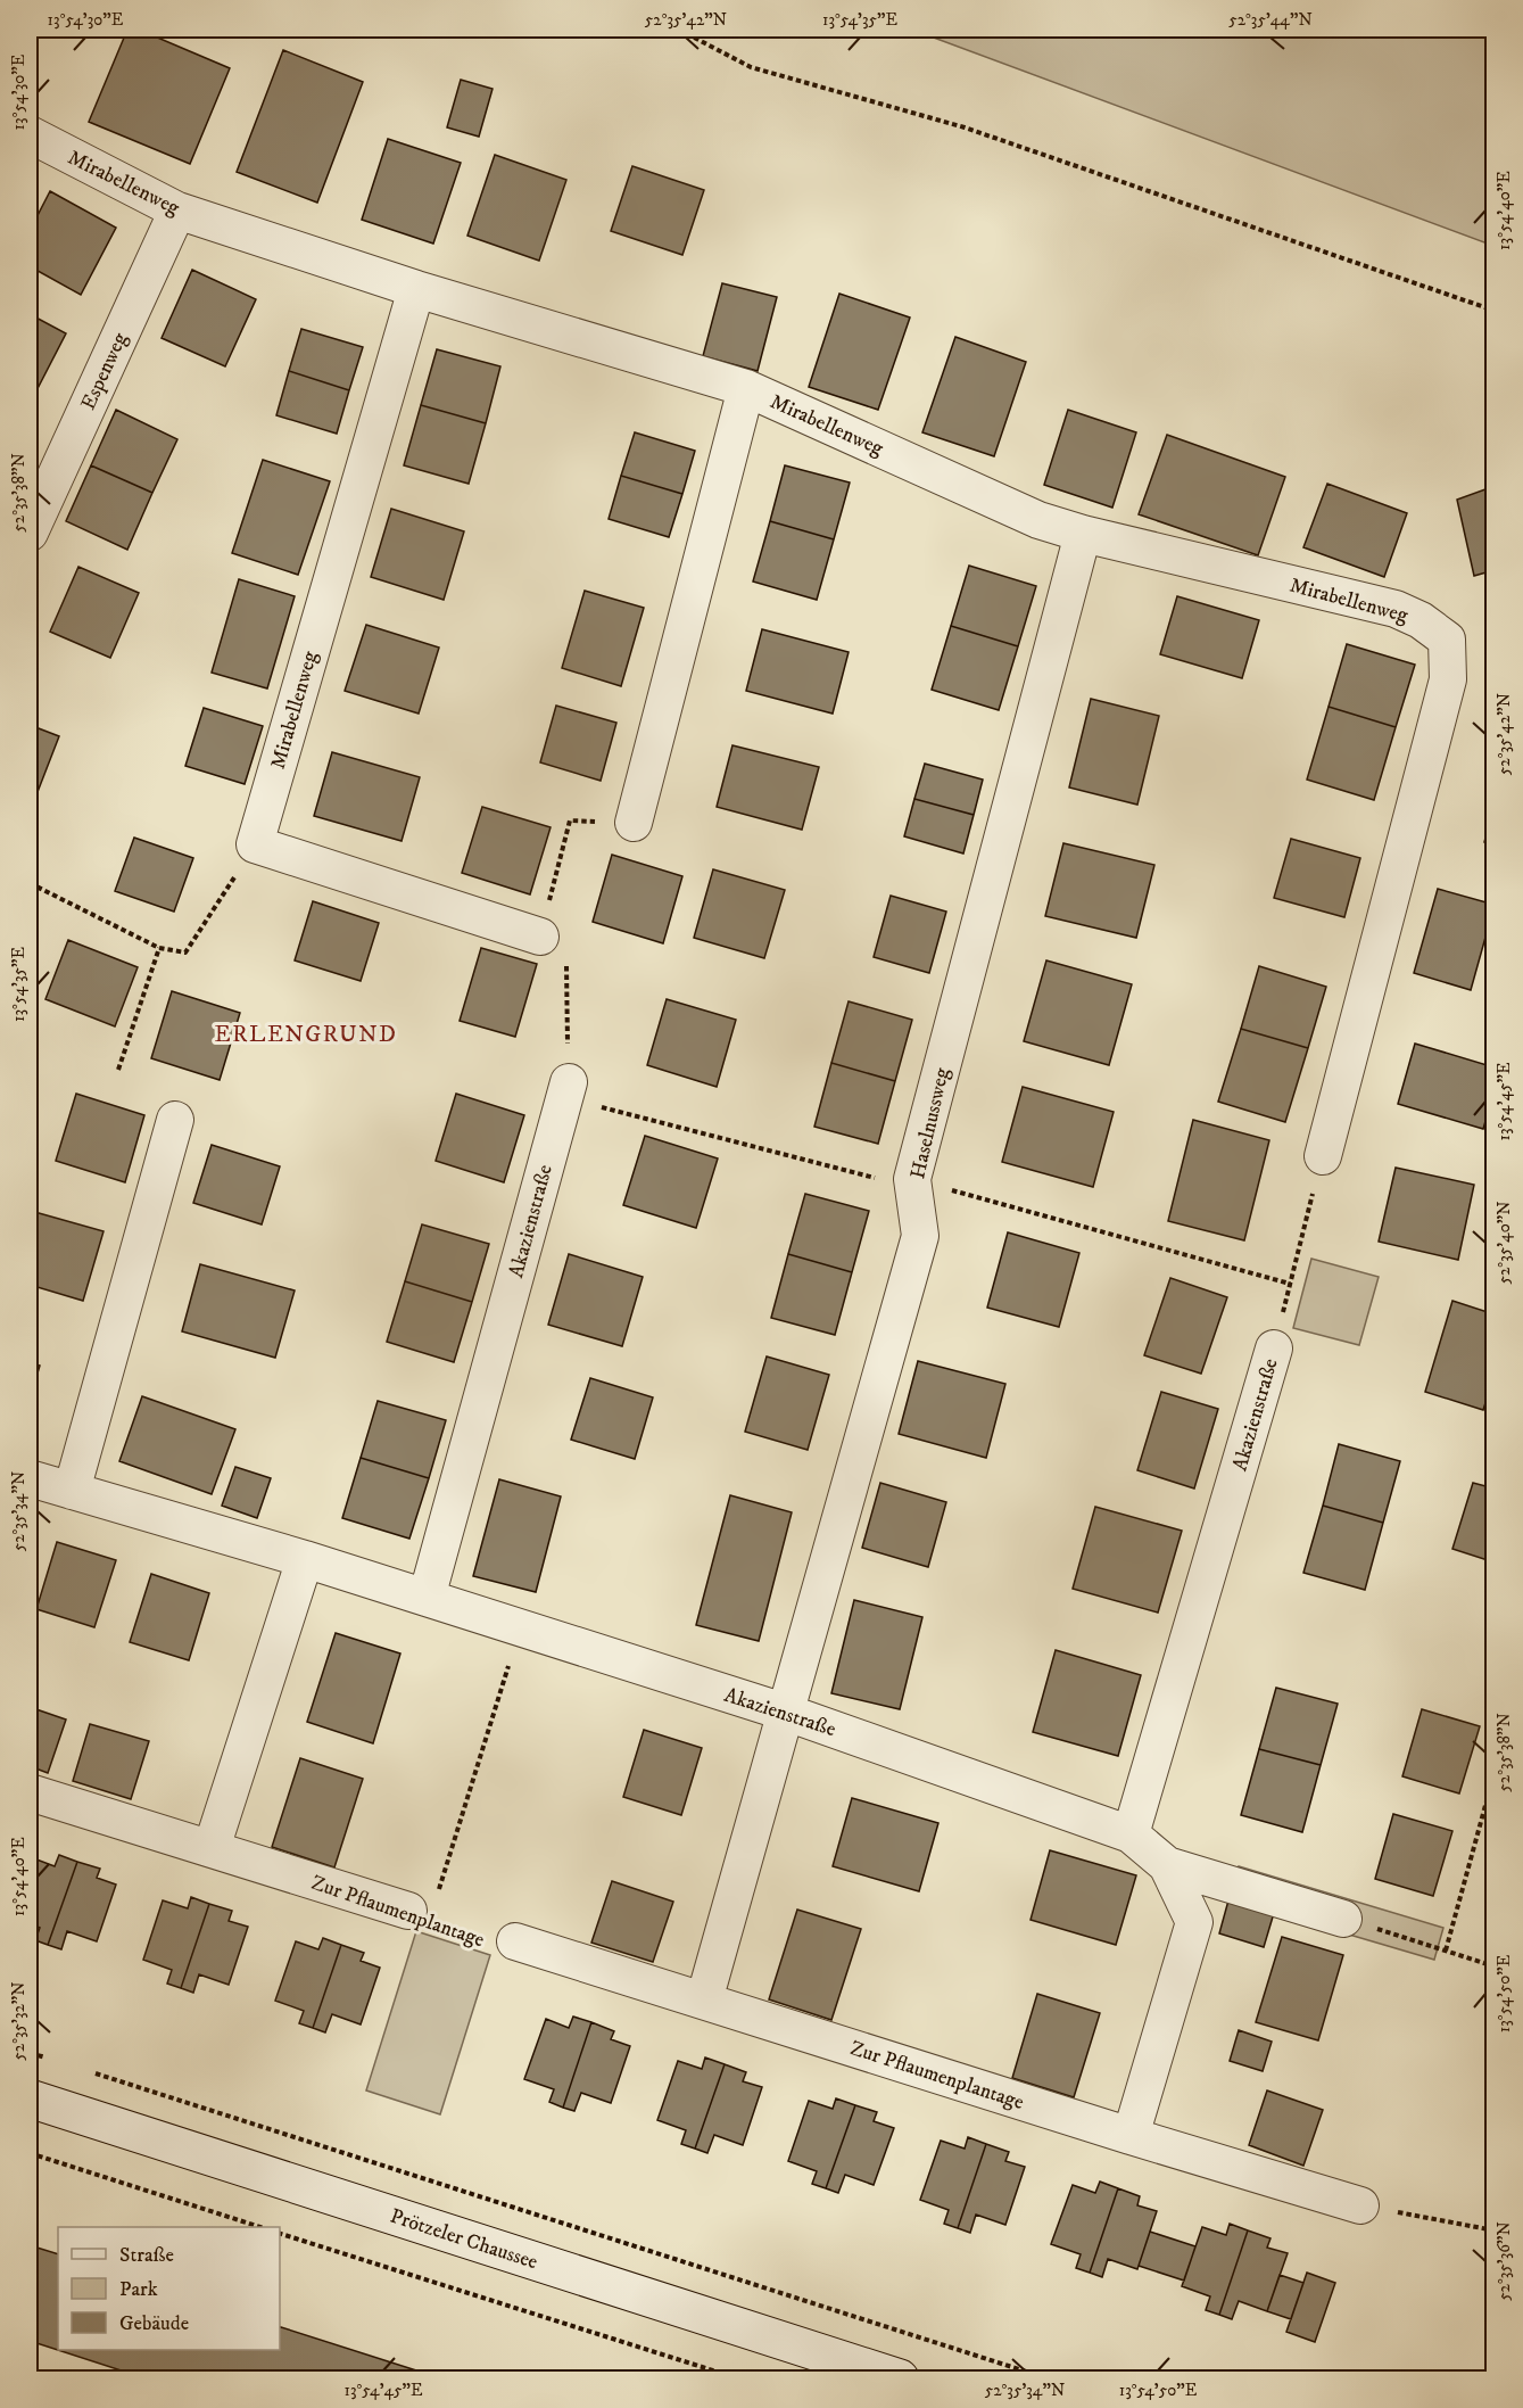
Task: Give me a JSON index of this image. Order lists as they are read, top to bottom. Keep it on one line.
{"streets":{"main road":["Prötzeler Chaussee"],"street":["Mirabellenweg","Espenweg","Haselnussweg","Akazienstraße","Zur Pflaumenplantage"]},"crossings":[["Mirabellenweg","Espenweg"],["Mirabellenweg","Haselnussweg"],["Haselnussweg","Akazienstraße"]],"districts":["ERLENGRUND"],"legend":["Straße","Park","Gebäude"],"coordinates":["13°54'30\"E","52°35'42\"N","13°54'35\"E","52°35'44\"N","13°54'40\"E","52°35'38\"N","13°54'45\"E","52°35'40\"N","52°35'34\"N","13°54'50\"E","52°35'32\"N","52°35'36\"N"]}
